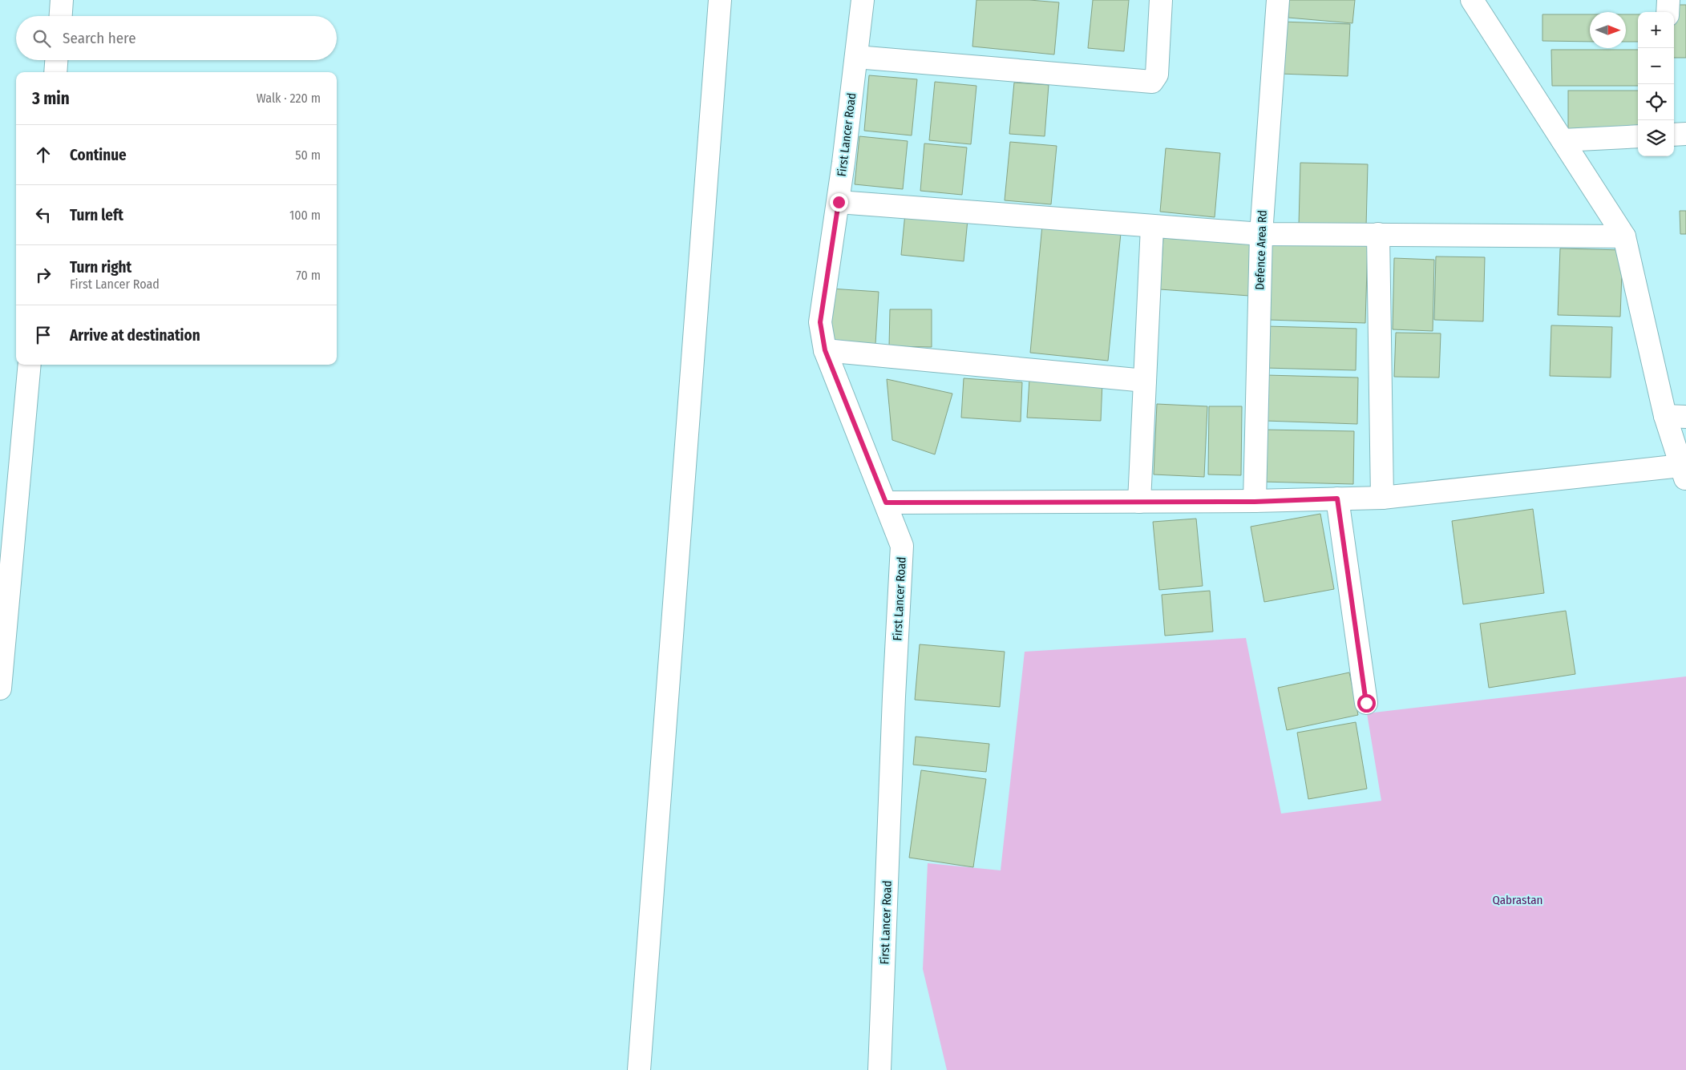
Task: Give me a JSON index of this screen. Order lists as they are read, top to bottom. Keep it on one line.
{"streets":{"street":["First Lancer Road","Defence Area Rd"]},"parks":["Qabrastan"],"north":"right","page":{"map_buttons":["+","−"],"search":"Search here","heading":["3 min","Walk · 220 m"],"list":[["Continue","50 m"],["Turn left","100 m"],["Turn right","First Lancer Road","70 m"],"Arrive at destination"]}}
